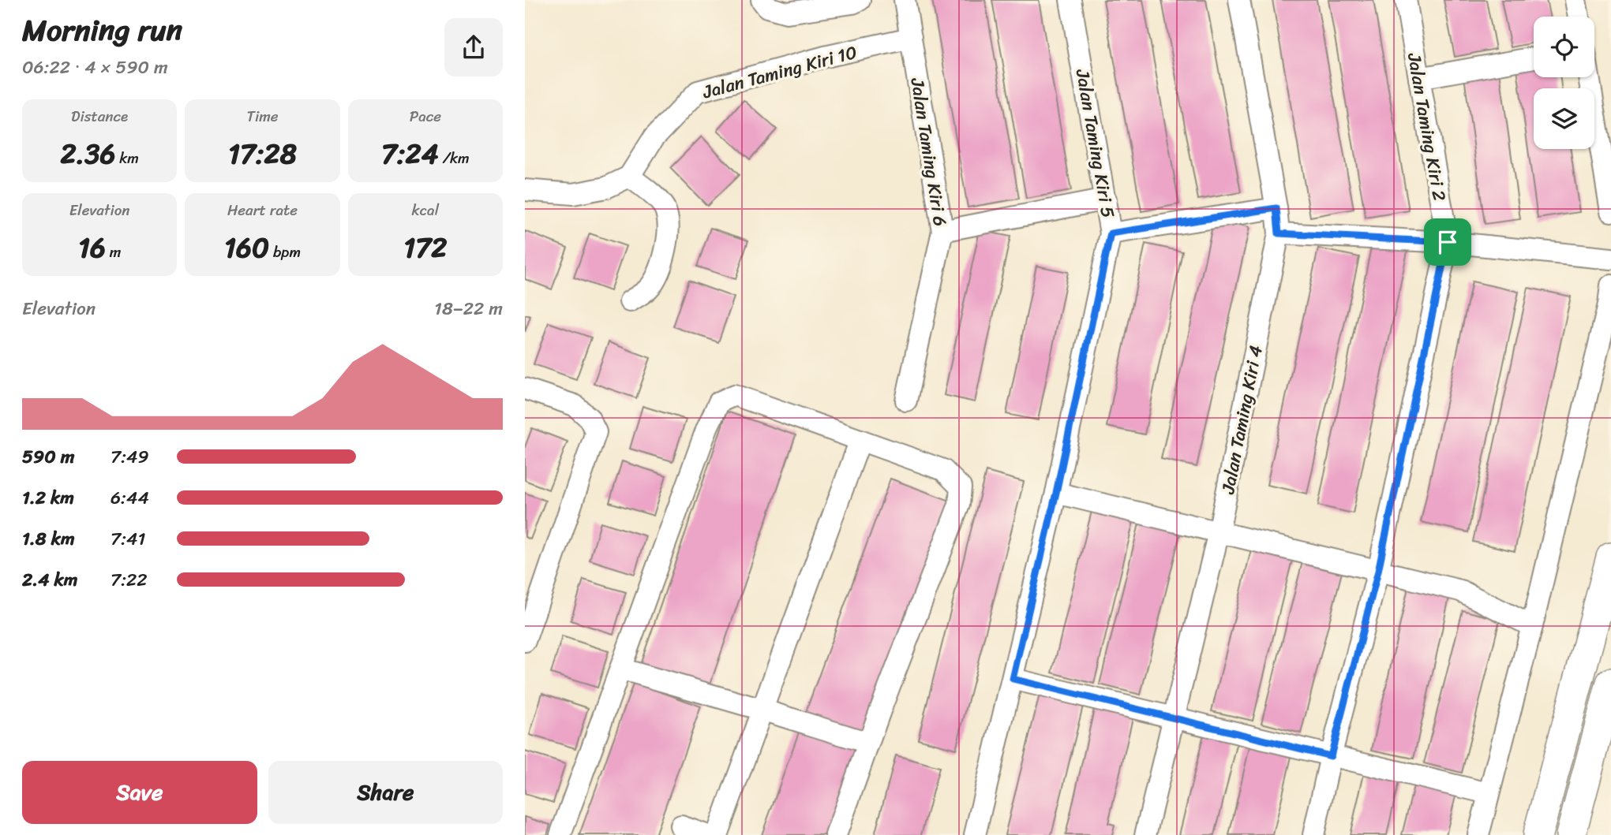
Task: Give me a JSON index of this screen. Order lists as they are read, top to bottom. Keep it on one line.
{"streets":{"street":["Jalan Taming Kiri 10","Jalan Taming Kiri 2","Jalan Taming Kiri 5","Jalan Taming Kiri 6","Jalan Taming Kiri 4"]},"crossings":[["Jalan Taming Kiri 10","Jalan Taming Kiri 6"]],"page":{"heading":["Morning run","06:22 · 4 × 590 m"],"stats":[["Distance","2.36 km"],["Time","17:28"],["Pace","7:24 /km"],["Elevation","16 m"],["Heart rate","160 bpm"],["kcal","172"]],"chart":["Elevation","18–22 m"],"list":[{"name":"590 m","note":"7:49"},{"name":"1.2 km","note":"6:44"},{"name":"1.8 km","note":"7:41"},{"name":"2.4 km","note":"7:22"}],"buttons":["Save","Share"]}}
